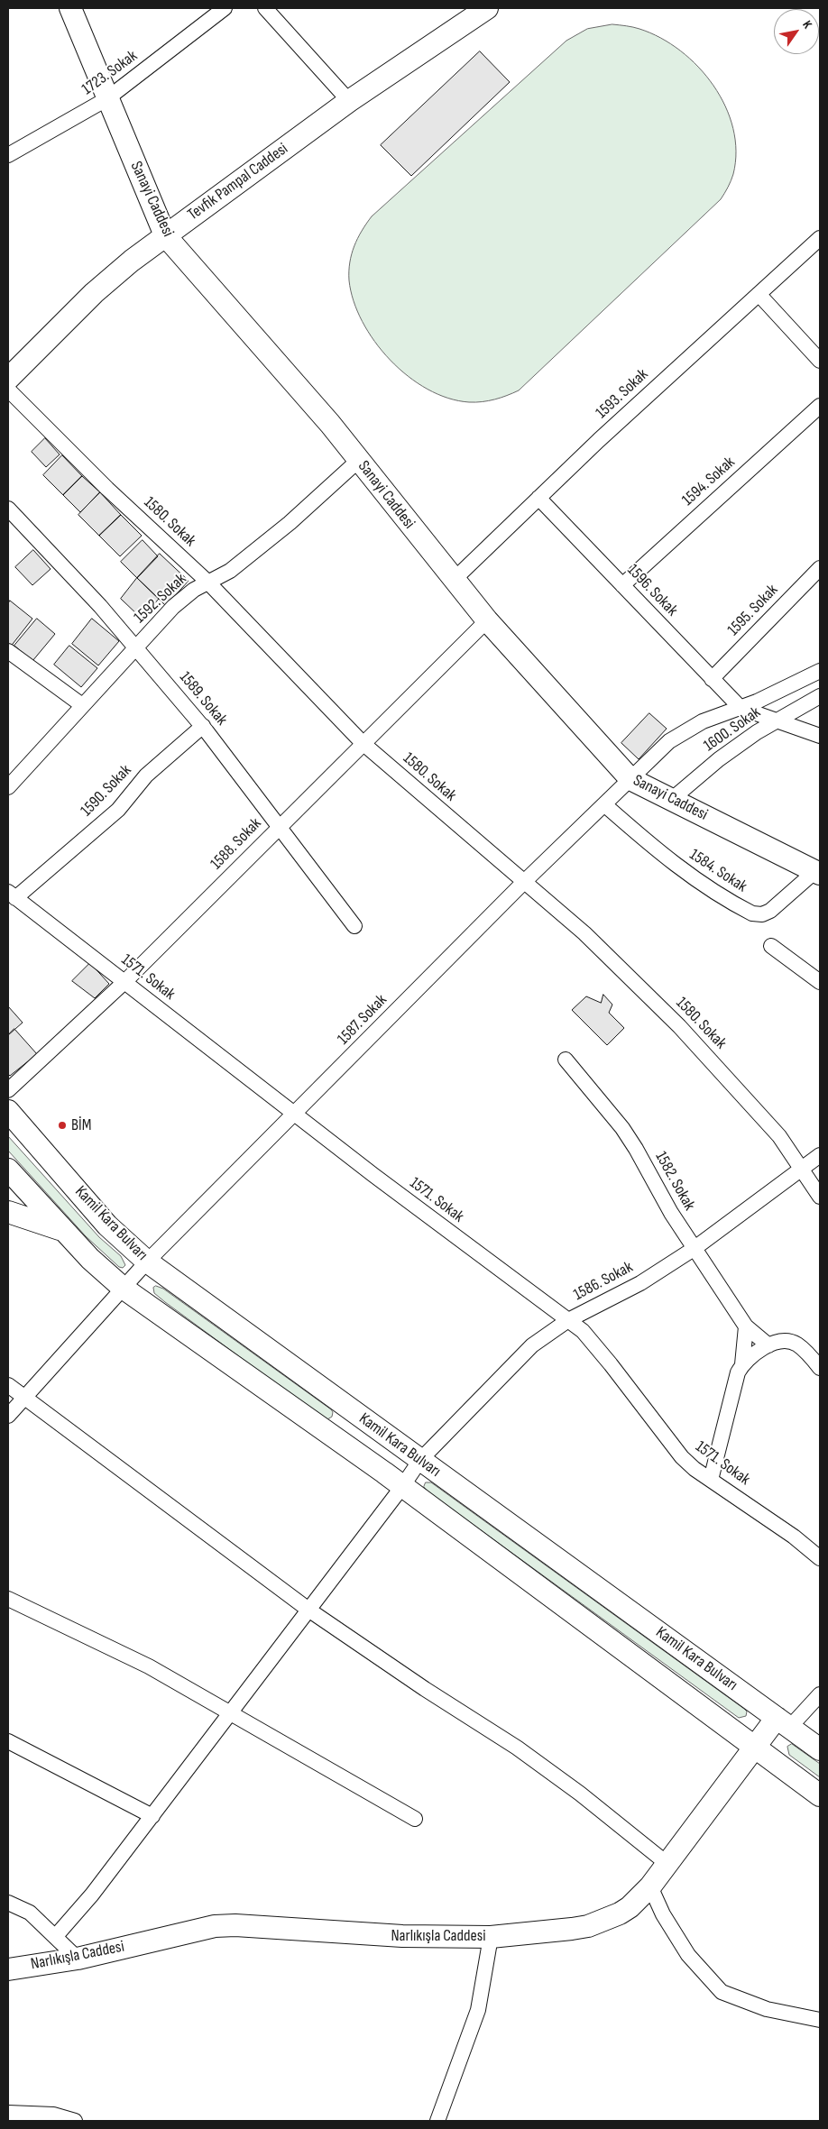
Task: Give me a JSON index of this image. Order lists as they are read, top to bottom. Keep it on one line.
{"streets":{"street":["1723. Sokak","Tevfik Pampal Caddesi","Sanayi Caddesi","1593. Sokak","1594. Sokak","1580. Sokak","1596. Sokak","1592. Sokak","1595. Sokak","1589. Sokak","1600. Sokak","1590. Sokak","1588. Sokak","1584. Sokak","1571. Sokak","1587. Sokak","1582. Sokak","Kamil Kara Bulvarı","1586. Sokak","Narlıkışla Caddesi"]},"crossings":[["1723. Sokak","Sanayi Caddesi"],["Tevfik Pampal Caddesi","Sanayi Caddesi"],["Sanayi Caddesi","1593. Sokak"],["Sanayi Caddesi","1592. Sokak"],["Sanayi Caddesi","1600. Sokak"],["Sanayi Caddesi","1588. Sokak"],["Sanayi Caddesi","1584. Sokak"],["Sanayi Caddesi","1587. Sokak"],["1593. Sokak","1596. Sokak"],["1594. Sokak","1596. Sokak"],["1580. Sokak","1592. Sokak"],["1580. Sokak","1588. Sokak"],["1580. Sokak","1587. Sokak"],["1580. Sokak","1586. Sokak"],["1596. Sokak","1595. Sokak"],["1596. Sokak","1587. Sokak"],["1592. Sokak","1589. Sokak"],["1589. Sokak","1590. Sokak"],["1589. Sokak","1588. Sokak"],["1590. Sokak","1571. Sokak"],["1588. Sokak","1571. Sokak"],["1584. Sokak","1587. Sokak"],["1571. Sokak","1587. Sokak"],["1571. Sokak","1586. Sokak"],["1587. Sokak","Kamil Kara Bulvarı"],["1582. Sokak","1586. Sokak"],["Kamil Kara Bulvarı","1586. Sokak"],["Kamil Kara Bulvarı","Narlıkışla Caddesi"]],"places":["BİM"],"north":"top right"}
